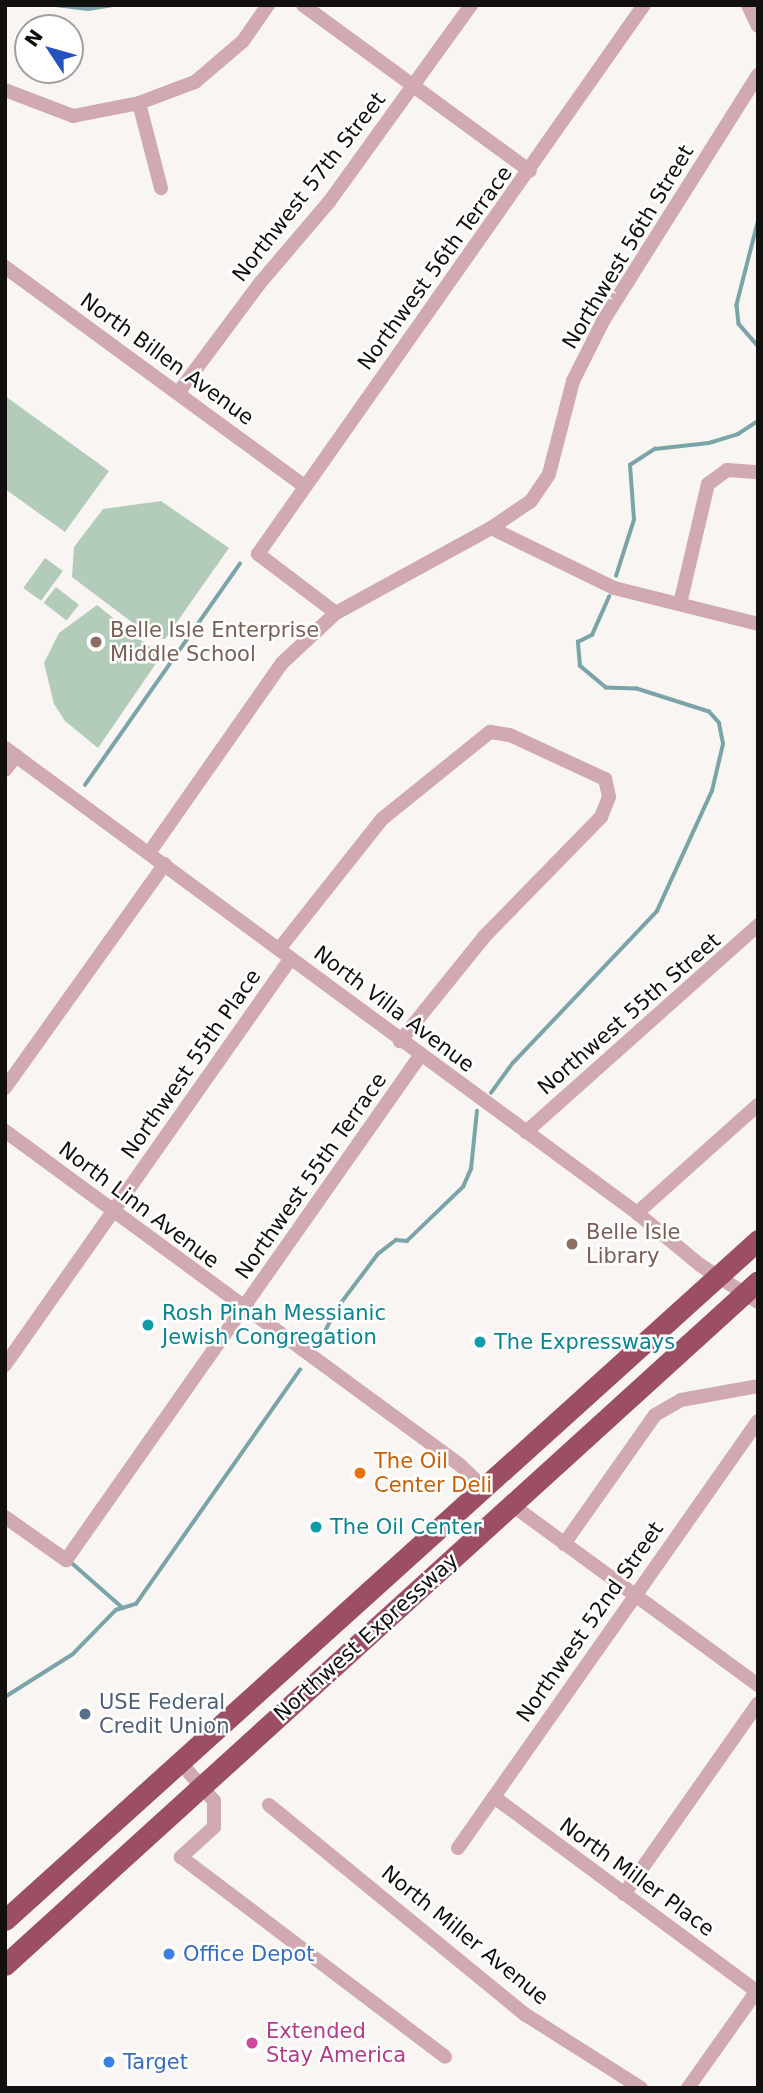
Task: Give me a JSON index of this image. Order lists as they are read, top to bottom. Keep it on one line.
{"streets":{"highway":["Northwest Expressway"],"street":["Northwest 57th Street","Northwest 56th Street","Northwest 56th Terrace","North Billen Avenue","North Villa Avenue","Northwest 55th Street","Northwest 55th Place","Northwest 55th Terrace","North Linn Avenue","Northwest 52nd Street","North Miller Place","North Miller Avenue"]},"crossings":[["Northwest 57th Street","North Billen Avenue"],["Northwest 56th Street","Northwest 56th Terrace"],["Northwest 56th Street","North Villa Avenue"],["Northwest 56th Terrace","North Billen Avenue"],["North Villa Avenue","Northwest 55th Street"],["North Villa Avenue","Northwest 55th Place"],["North Villa Avenue","Northwest 55th Terrace"],["North Villa Avenue","Northwest Expressway"],["Northwest 55th Place","North Linn Avenue"],["Northwest 55th Terrace","North Linn Avenue"],["North Linn Avenue","Northwest Expressway"],["Northwest 52nd Street","North Miller Place"]],"places":["Belle Isle Enterprise Middle School","Belle Isle Library","Rosh Pinah Messianic Jewish Congregation","The Expressways","The Oil Center Deli","The Oil Center","USE Federal Credit Union","Office Depot","Extended Stay America","Target"],"north":"top left"}
